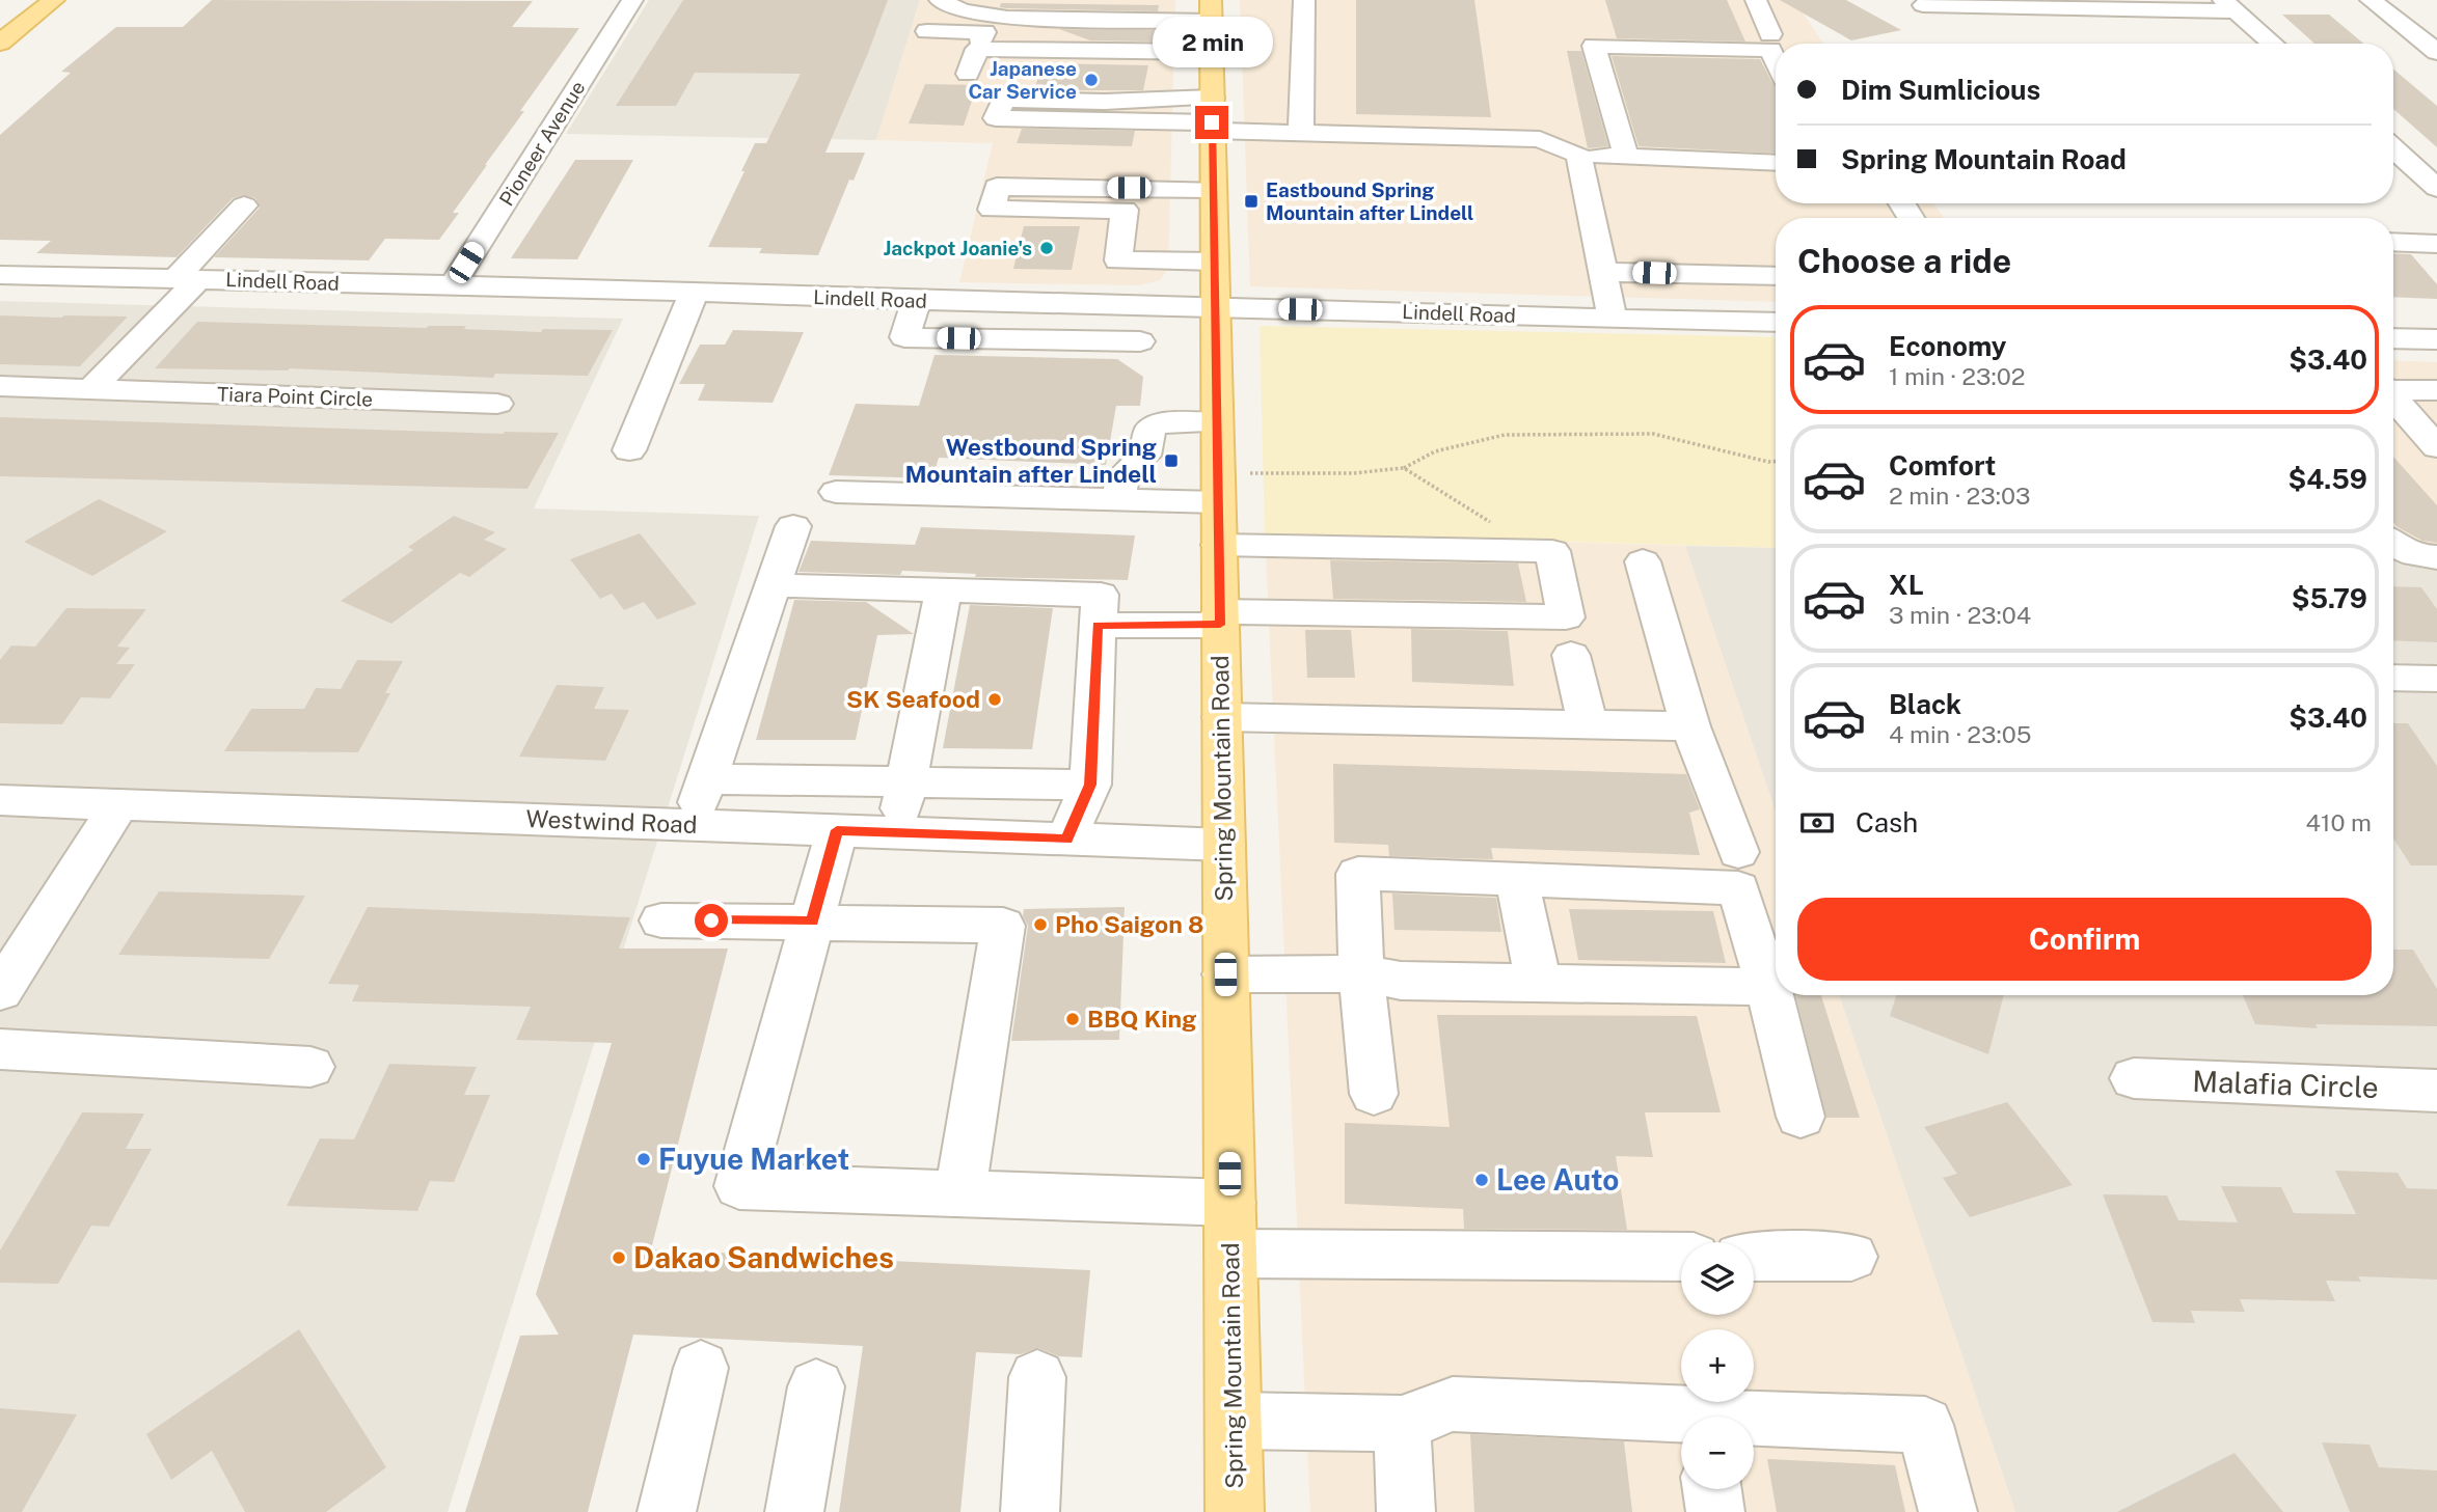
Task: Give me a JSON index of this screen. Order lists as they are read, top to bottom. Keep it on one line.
{"streets":{"main road":["Spring Mountain Road"],"street":["Pioneer Avenue","Lindell Road","Tiara Point Circle","Westwind Road","Malafia Circle"]},"crossings":[["Pioneer Avenue","Lindell Road"],["Lindell Road","Spring Mountain Road"],["Spring Mountain Road","Westwind Road"]],"places":{"other":["Japanese Car Service","Jackpot Joanie's","SK Seafood","Pho Saigon 8","BBQ King","Fuyue Market","Lee Auto","Dakao Sandwiches"],"transit":["Eastbound Spring Mountain after Lindell","Westbound Spring Mountain after Lindell"]},"page":{"bubble":"2 min","banner":["Dim Sumlicious","Spring Mountain Road"],"heading":"Choose a ride","list":[{"name":"Economy","note":"1 min · 23:02","value":"$3.40"},{"name":"Comfort","note":"2 min · 23:03","value":"$4.59"},{"name":"XL","note":"3 min · 23:04","value":"$5.79"},{"name":"Black","note":"4 min · 23:05","value":"$3.40"}],"pay":["Cash","410 m"],"buttons":"Confirm","map_buttons":["+","−"]}}
